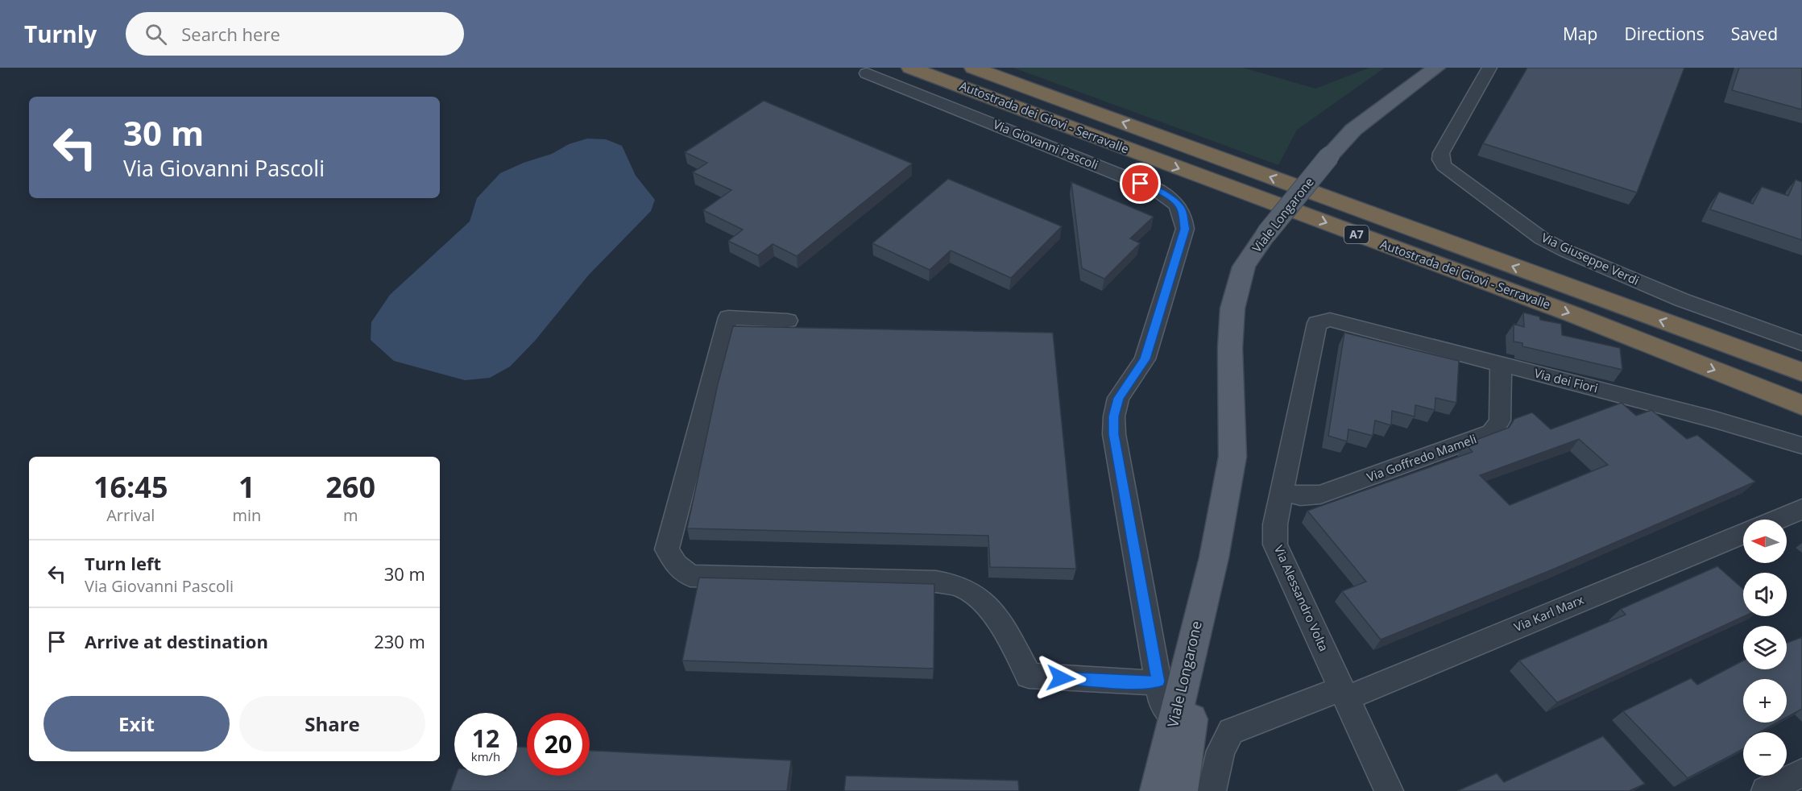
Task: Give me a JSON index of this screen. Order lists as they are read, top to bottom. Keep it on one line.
{"streets":{"highway":["Autostrada dei Giovi - Serravalle","A7"],"main road":["Viale Longarone"],"street":["Via Giovanni Pascoli","Via Giuseppe Verdi","Via dei Fiori","Via Goffredo Mameli","Via Alessandro Volta","Via Karl Marx"]},"crossings":[["Via Giovanni Pascoli","Viale Longarone"],["Via dei Fiori","Via Goffredo Mameli"],["Via dei Fiori","Via Alessandro Volta"],["Via Goffredo Mameli","Via Alessandro Volta"],["Via Alessandro Volta","Via Karl Marx"]],"north":"left","page":{"header":"Turnly","search":"Search here","nav":["Map","Directions","Saved"],"turn":["30 m","Via Giovanni Pascoli"],"eta":["16:45","Arrival","1","min","260","m"],"map_buttons":["+","−"],"list":[{"name":"Turn left","note":"Via Giovanni Pascoli","value":"30 m"},{"name":"Arrive at destination","value":"230 m"}],"buttons":["Exit","Share"],"speed":"12 km/h","limit":"20"}}
